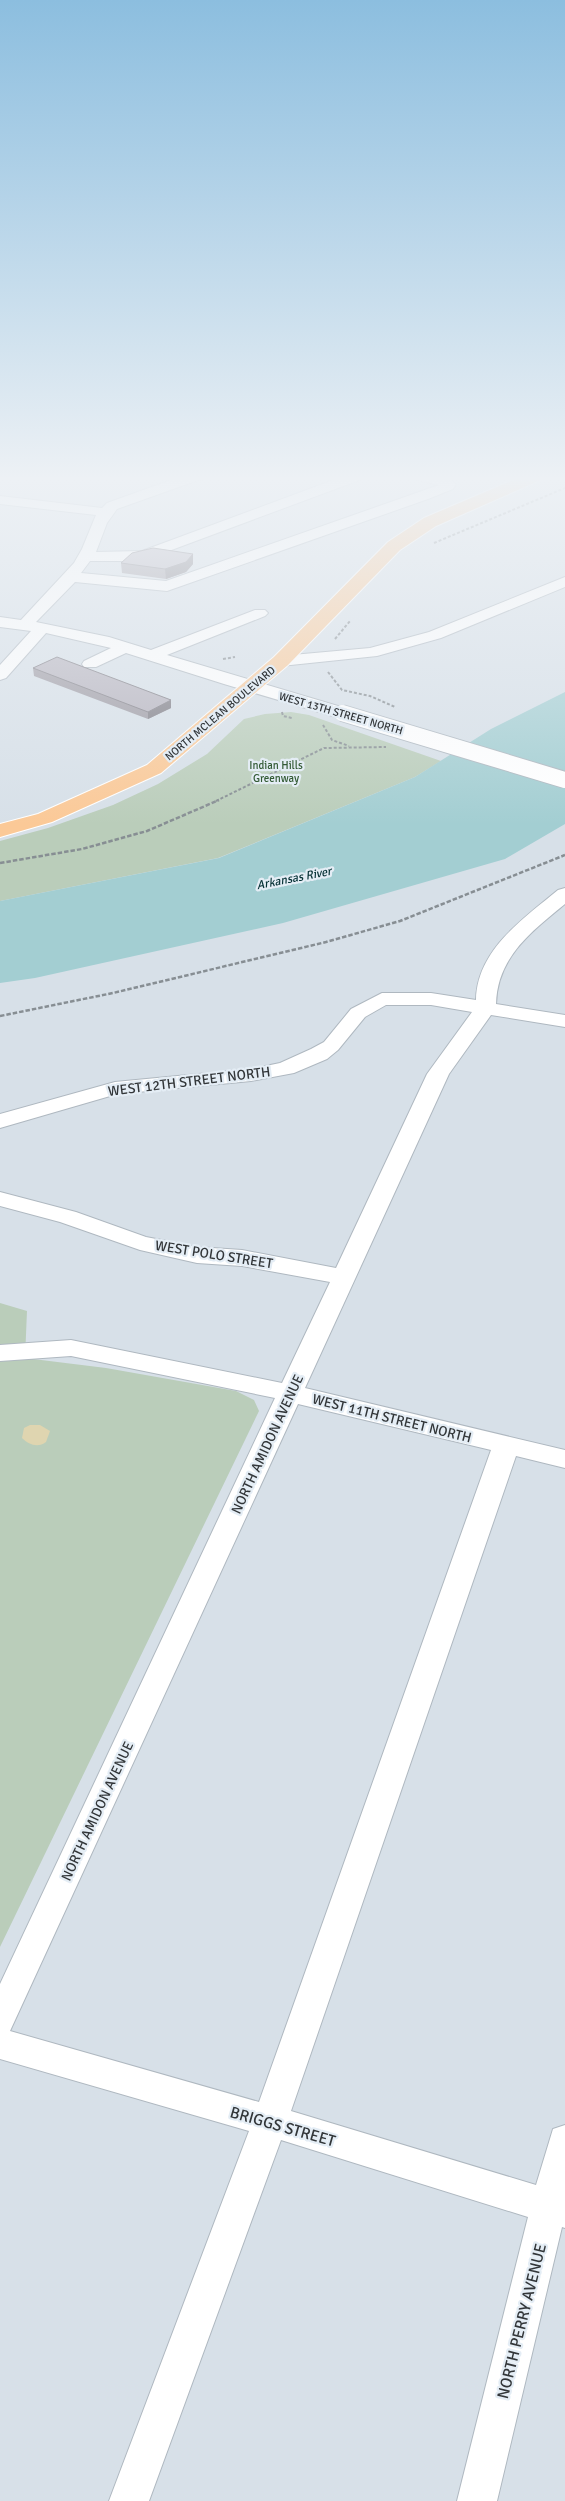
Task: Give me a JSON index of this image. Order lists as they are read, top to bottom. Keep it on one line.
{"streets":{"main road":["NORTH MCLEAN BOULEVARD"],"street":["WEST 13TH STREET NORTH","WEST 12TH STREET NORTH","WEST POLO STREET","WEST 11TH STREET NORTH","NORTH AMIDON AVENUE","BRIGGS STREET","NORTH PERRY AVENUE"]},"crossings":[["NORTH MCLEAN BOULEVARD","WEST 13TH STREET NORTH"],["WEST 12TH STREET NORTH","NORTH AMIDON AVENUE"],["WEST POLO STREET","NORTH AMIDON AVENUE"],["WEST 11TH STREET NORTH","NORTH AMIDON AVENUE"],["BRIGGS STREET","NORTH PERRY AVENUE"]],"water":["Arkansas River"],"parks":["Indian Hills Greenway"]}
